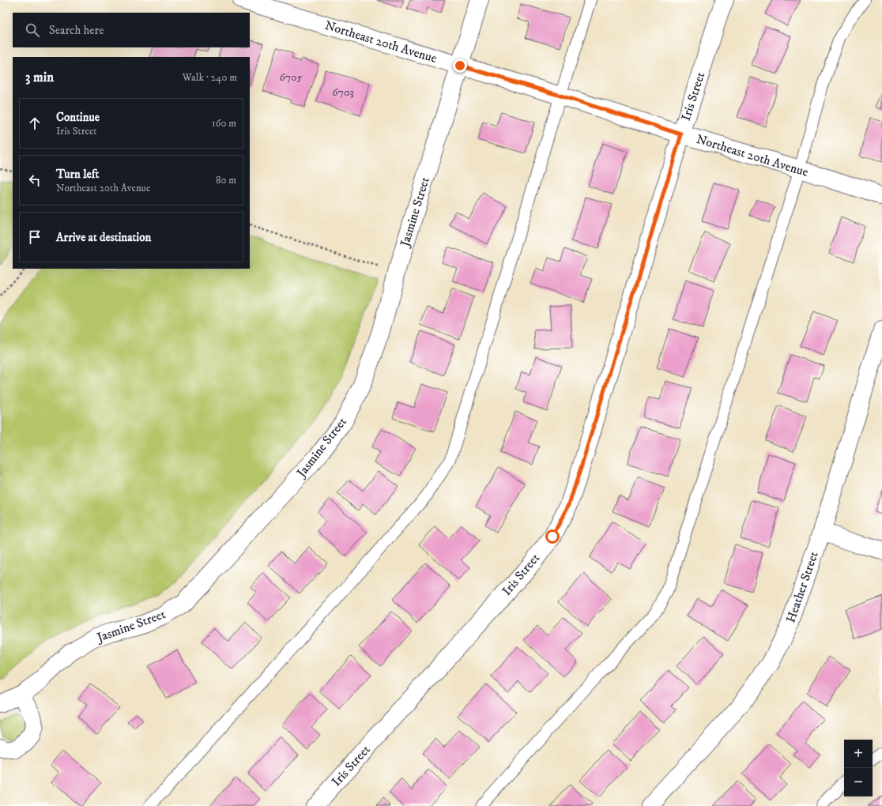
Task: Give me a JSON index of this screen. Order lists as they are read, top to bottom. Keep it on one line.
{"streets":{"street":["Northeast 20th Avenue","Iris Street","Jasmine Street","Heather Street"]},"crossings":[["Northeast 20th Avenue","Iris Street"],["Northeast 20th Avenue","Jasmine Street"]],"house_numbers":["6705","6703"],"page":{"search":"Search here","heading":["3 min","Walk · 240 m"],"list":[["Continue","Iris Street","160 m"],["Turn left","Northeast 20th Avenue","80 m"],"Arrive at destination"],"map_buttons":["+","−"]}}
